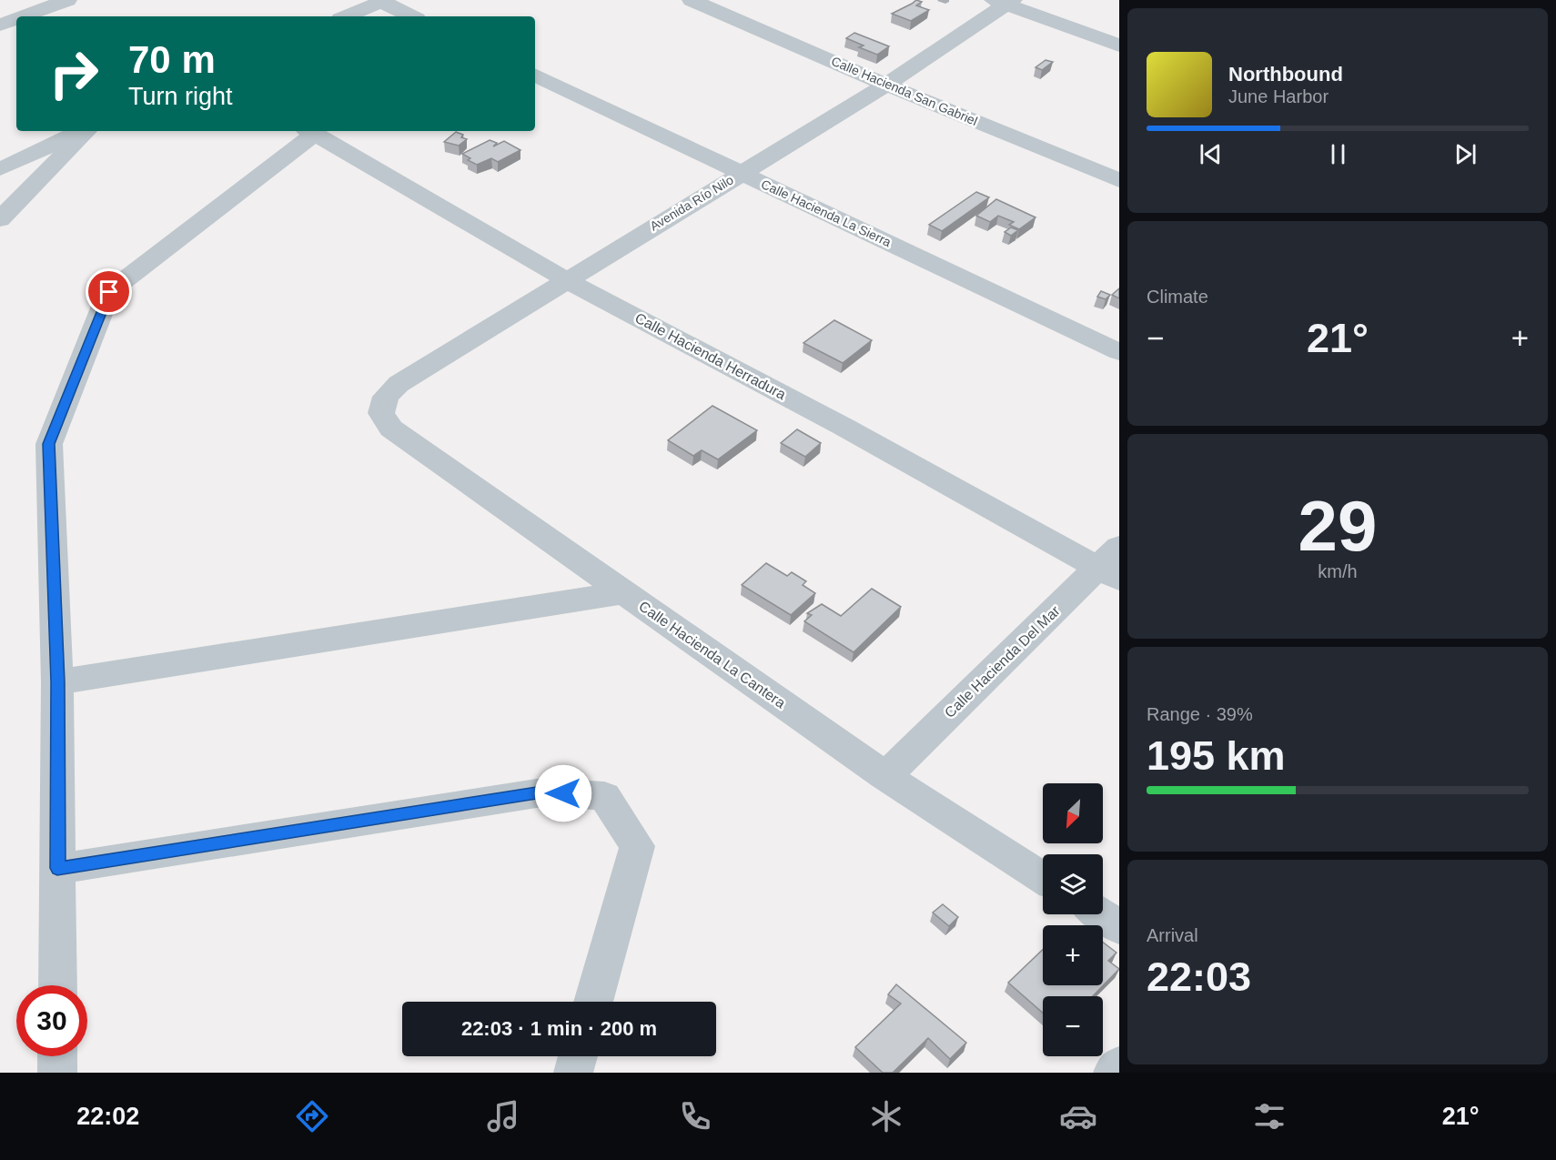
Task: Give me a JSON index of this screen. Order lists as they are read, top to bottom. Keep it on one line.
{"streets":{"street":["Calle Hacienda San Gabriel","Avenida Río Nilo","Calle Hacienda La Sierra","Calle Hacienda Herradura","Calle Hacienda La Cantera","Calle Hacienda Del Mar"]},"crossings":[["Calle Hacienda San Gabriel","Avenida Río Nilo"],["Avenida Río Nilo","Calle Hacienda La Sierra"],["Avenida Río Nilo","Calle Hacienda Herradura"],["Avenida Río Nilo","Calle Hacienda La Cantera"],["Calle Hacienda Herradura","Calle Hacienda Del Mar"],["Calle Hacienda La Cantera","Calle Hacienda Del Mar"]],"north":"bottom left","page":{"turn":["70 m","Turn right"],"song":["Northbound","June Harbor"],"tile":["Climate",["29","km/h"],["Range · 39%","195 km"],["Arrival","22:03"]],"heat":["−","21°","+"],"map_buttons":["+","−"],"limit":"30","trip":"22:03 · 1 min · 200 m","tabs":["22:02","21°"]}}
